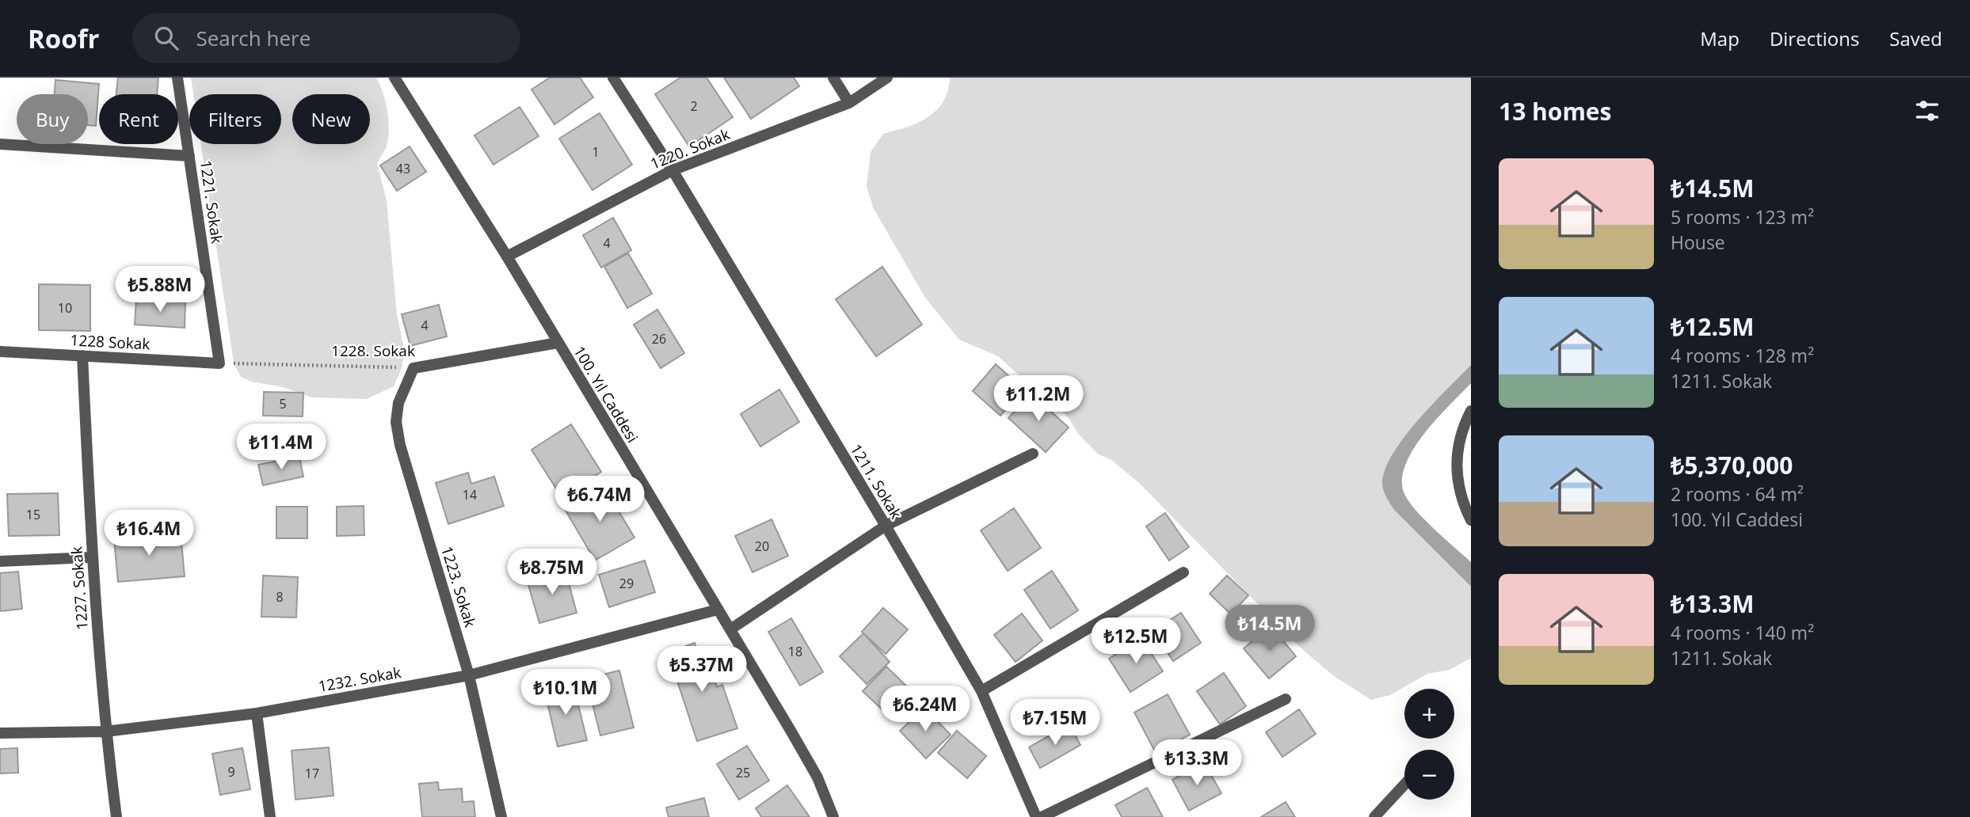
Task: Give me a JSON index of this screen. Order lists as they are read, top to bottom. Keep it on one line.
{"streets":{"street":["1220. Sokak","1221. Sokak","1228 Sokak","1228. Sokak","100. Yıl Caddesi","1211. Sokak","1223. Sokak","1227. Sokak","1232. Sokak"]},"crossings":[["1220. Sokak","100. Yıl Caddesi"],["1220. Sokak","1211. Sokak"],["1221. Sokak","1228 Sokak"],["1221. Sokak","1228. Sokak"],["1228 Sokak","1228. Sokak"],["1228 Sokak","1227. Sokak"],["1228. Sokak","100. Yıl Caddesi"],["1228. Sokak","1223. Sokak"],["100. Yıl Caddesi","1232. Sokak"],["1223. Sokak","1232. Sokak"],["1227. Sokak","1232. Sokak"]],"house_numbers":["2","1","43","4","10","4","26","5","14","15","20","29","8","18","9","25","17"],"page":{"header":"Roofr","search":"Search here","nav":["Map","Directions","Saved"],"heading":"13 homes","chip":["Buy","Rent","Filters","New"],"list":[{"name":"₺14.5M","note":"5 rooms · 123 m² · House"},{"name":"₺12.5M","note":"4 rooms · 128 m² · 1211. Sokak"},{"name":"₺5,370,000","note":"2 rooms · 64 m² · 100. Yıl Caddesi"},{"name":"₺13.3M","note":"4 rooms · 140 m² · 1211. Sokak"}],"price":["₺5.88M","₺11.2M","₺11.4M","₺6.74M","₺16.4M","₺8.75M","₺14.5M","₺12.5M","₺5.37M","₺10.1M","₺6.24M","₺7.15M","₺13.3M"],"map_buttons":["+","−"]}}
